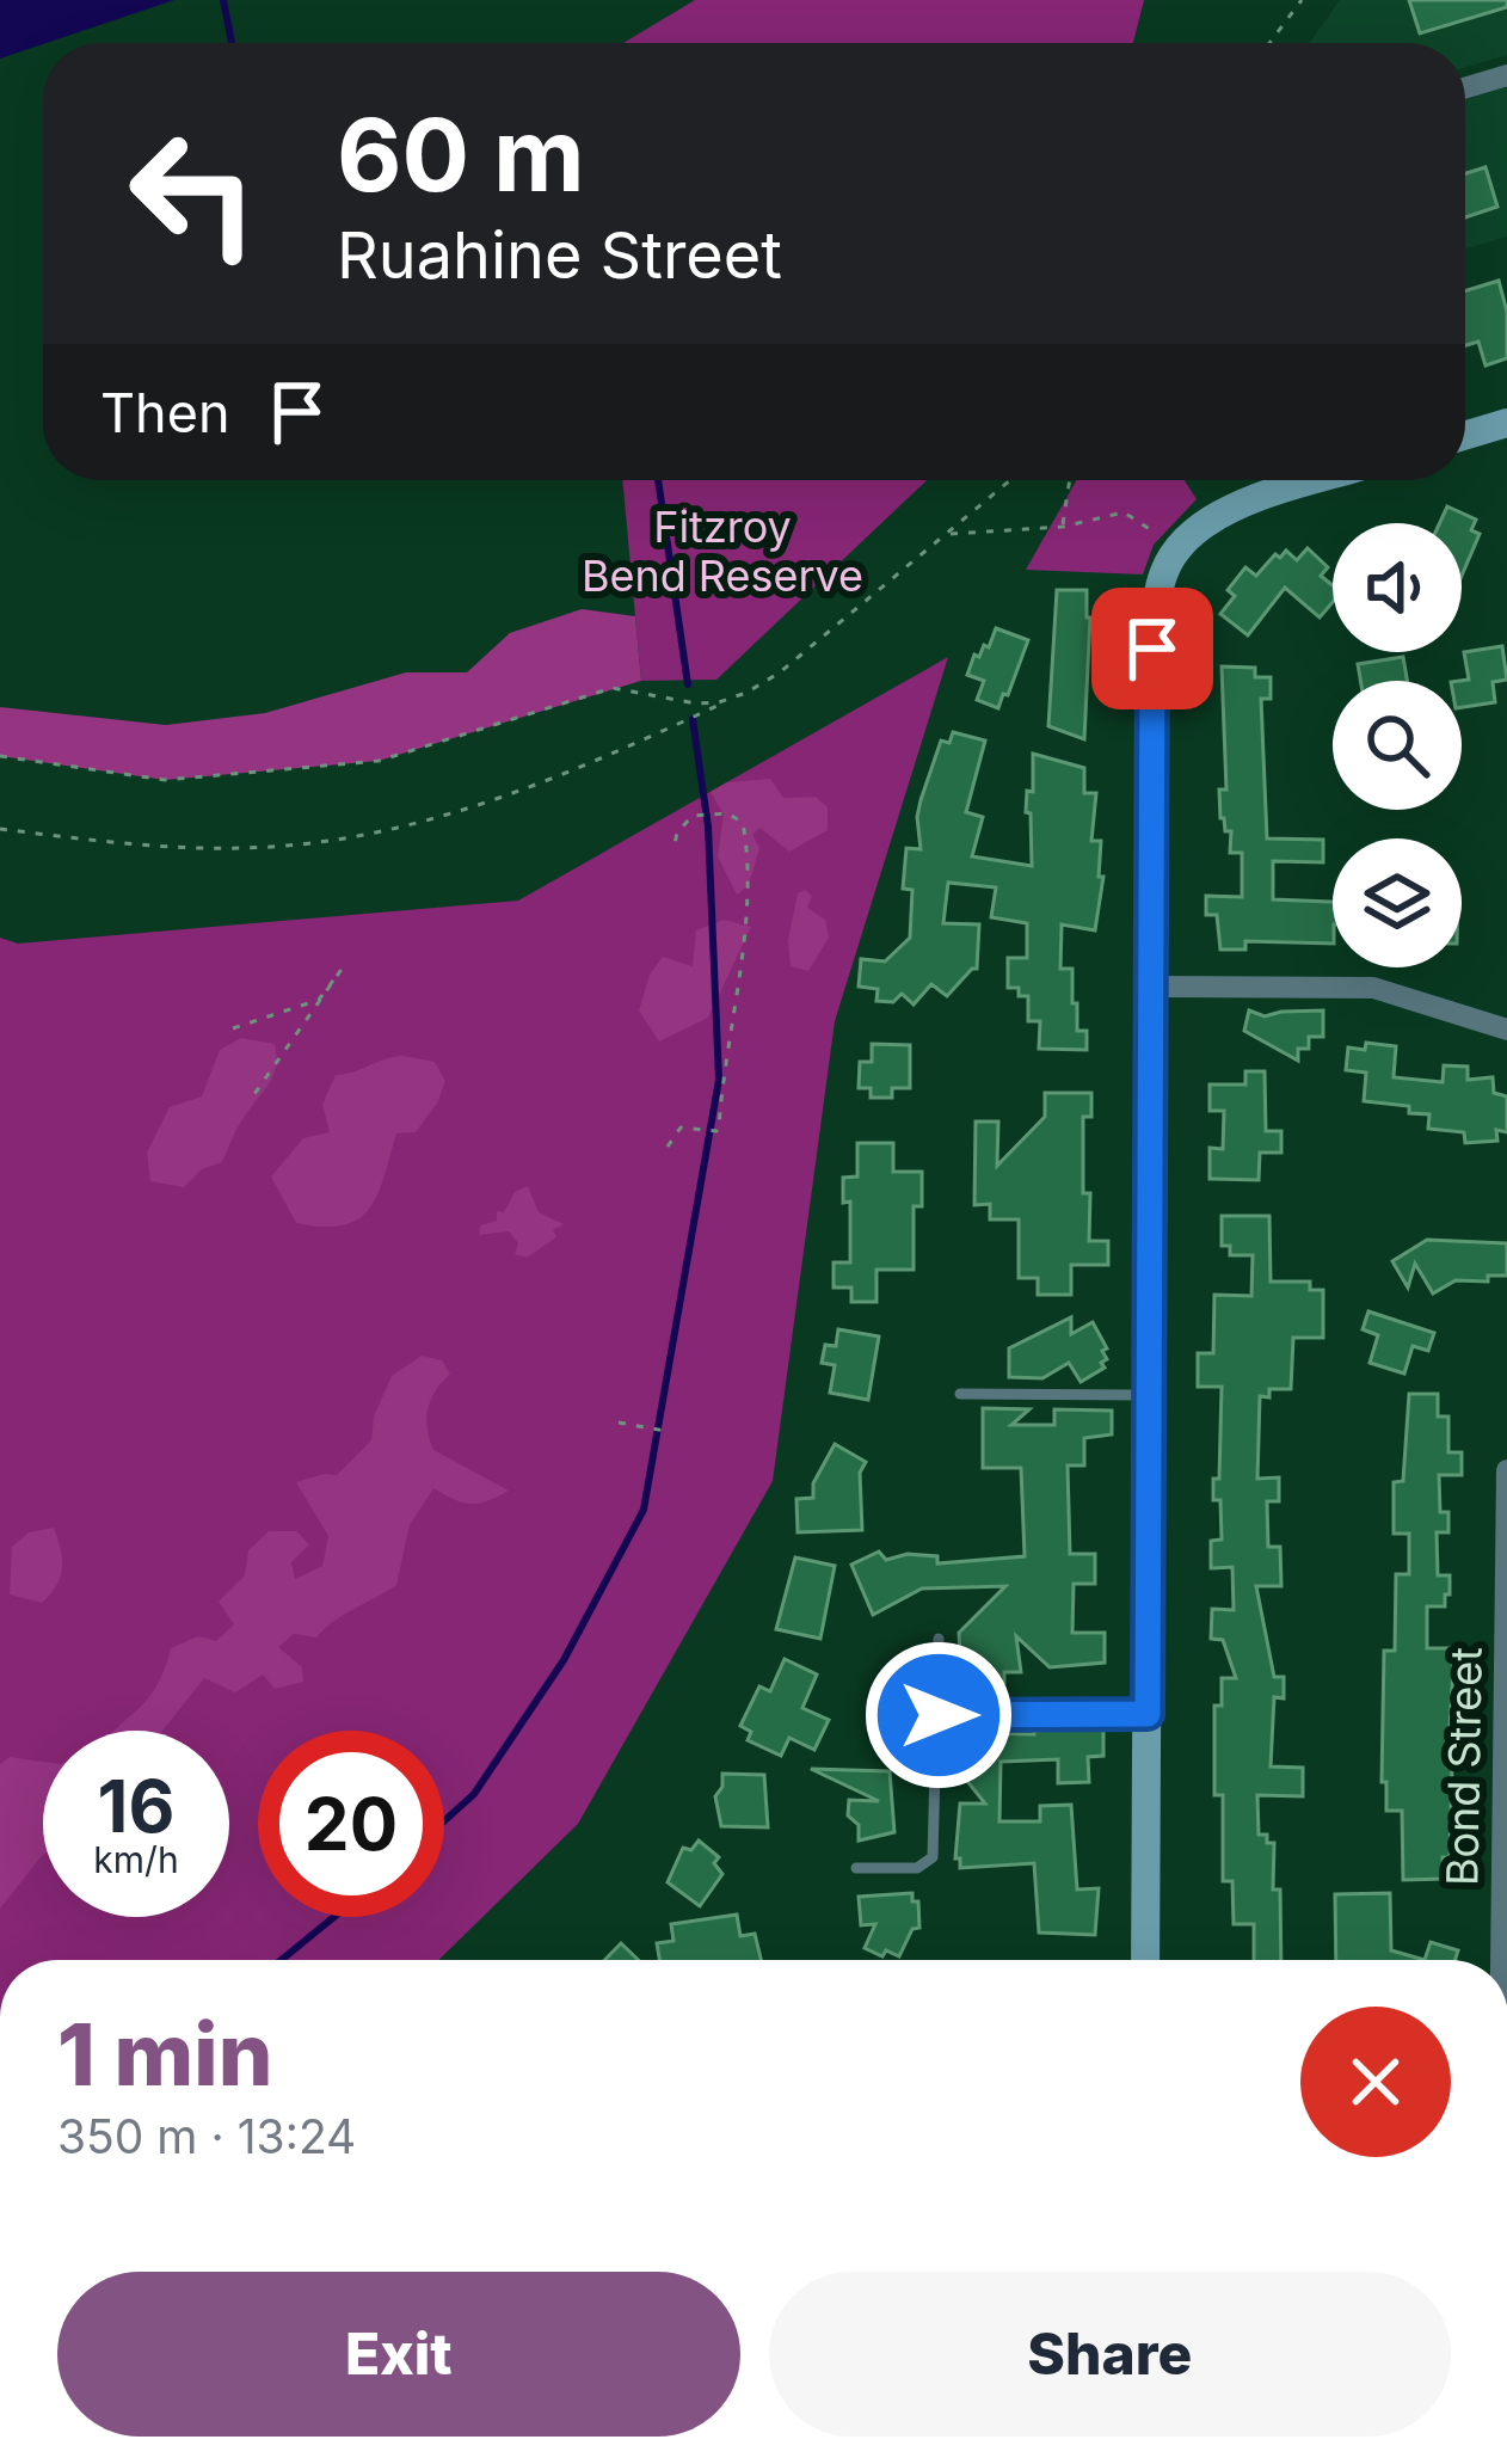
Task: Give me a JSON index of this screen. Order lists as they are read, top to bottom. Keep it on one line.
{"streets":{"street":["Bond Street"]},"parks":["Fitzroy Bend Reserve"],"page":{"turn":["60 m","Ruahine Street"],"then":"Then","speed":"16 km/h","limit":"20","heading":["1 min","350 m · 13:24"],"buttons":["Exit","Share"]}}
